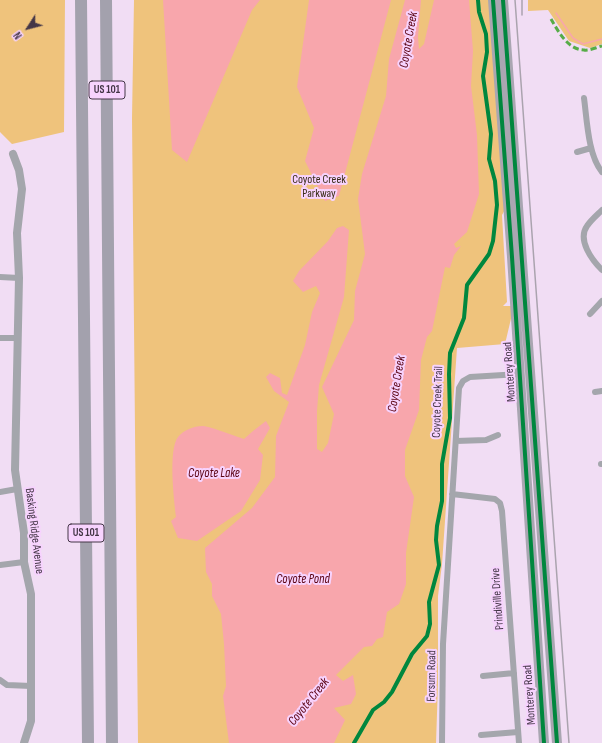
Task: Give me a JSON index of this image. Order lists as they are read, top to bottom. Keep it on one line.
{"streets":{"highway":["US 101"],"main road":["Monterey Road"],"street":["Basking Ridge Avenue","Prindiville Drive","Forsum Road"],"cycle path":["Coyote Creek Trail"]},"crossings":[["Monterey Road","Forsum Road"],["Prindiville Drive","Forsum Road"]],"water":["Coyote Creek","Coyote Lake","Coyote Pond"],"parks":["Coyote Creek Parkway"],"north":"bottom left"}
